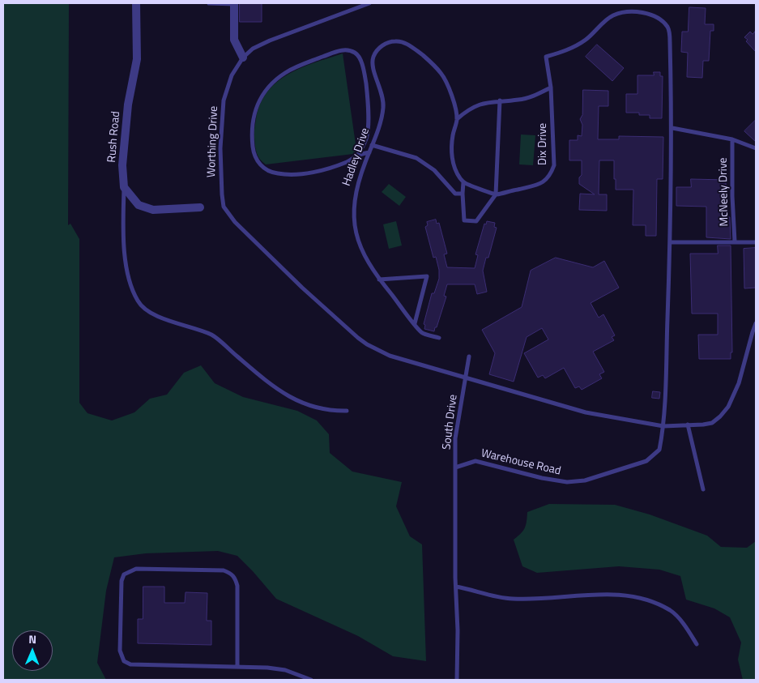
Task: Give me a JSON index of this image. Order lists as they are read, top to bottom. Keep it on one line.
{"streets":{"street":["Rush Road"],"lane":["Worthing Drive","Dix Drive","Hadley Drive","McNeely Drive","South Drive","Warehouse Road"]},"crossings":[["Worthing Drive","South Drive"],["South Drive","Warehouse Road"]],"north":"top"}
